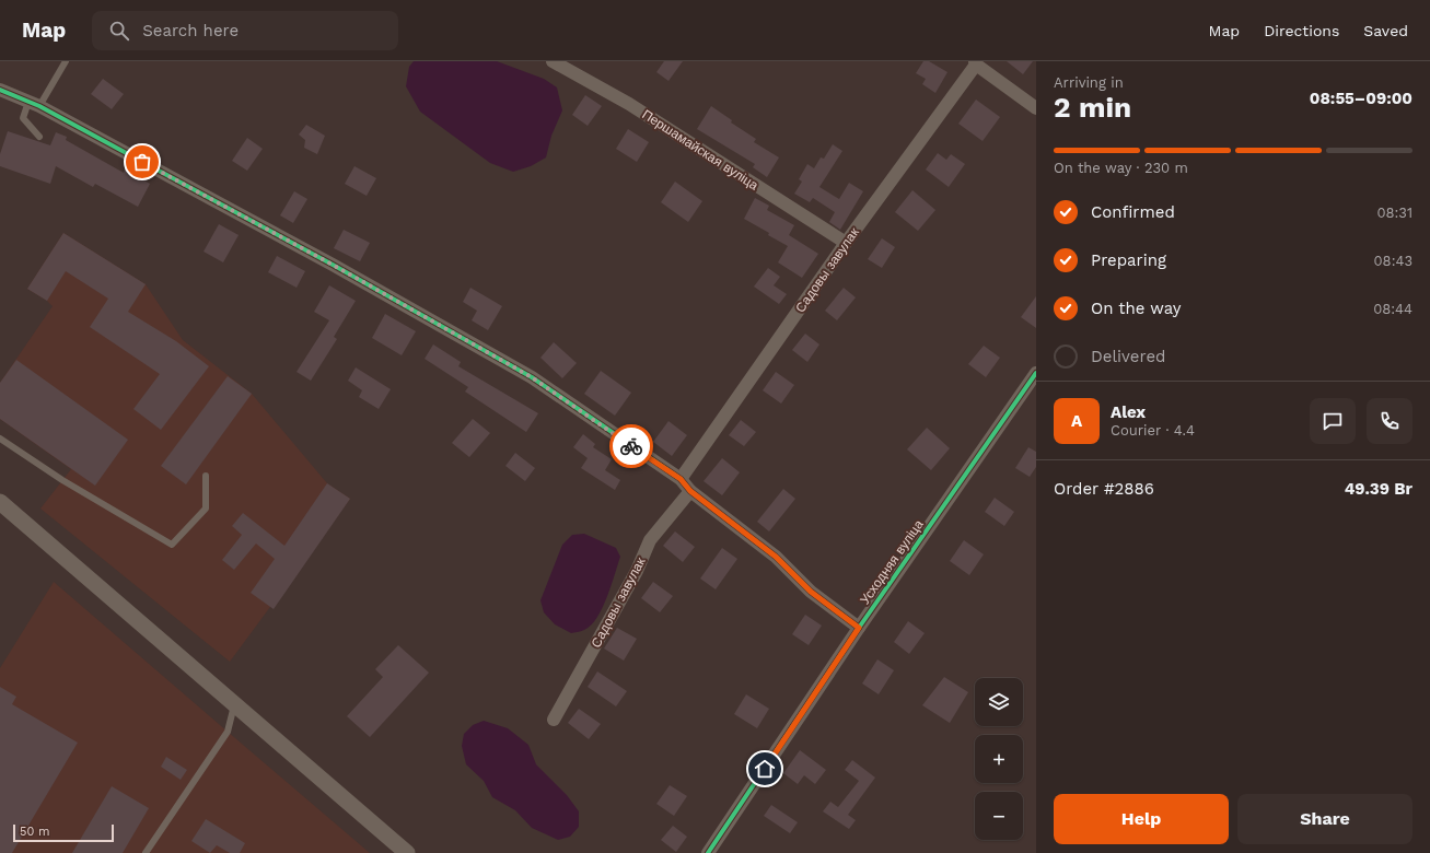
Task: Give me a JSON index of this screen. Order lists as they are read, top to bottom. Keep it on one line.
{"streets":{"street":["Першамайская вуліца","Садовы завулак","Усходняя вуліца"]},"crossings":[["Першамайская вуліца","Садовы завулак"]],"scale_bar":"50 m","page":{"header":"Map","search":"Search here","nav":["Map","Directions","Saved"],"heading":["2 min","Arriving in","08:55–09:00"],"panel":["Alex","Courier · 4.4","Order #2886","49.39 Br"],"bar":"On the way · 230 m","list":[["Confirmed","08:31"],["Preparing","08:43"],["On the way","08:44"],"Delivered"],"round":"A","map_buttons":["+","−"],"buttons":["Help","Share"],"scale":"50 m"}}
